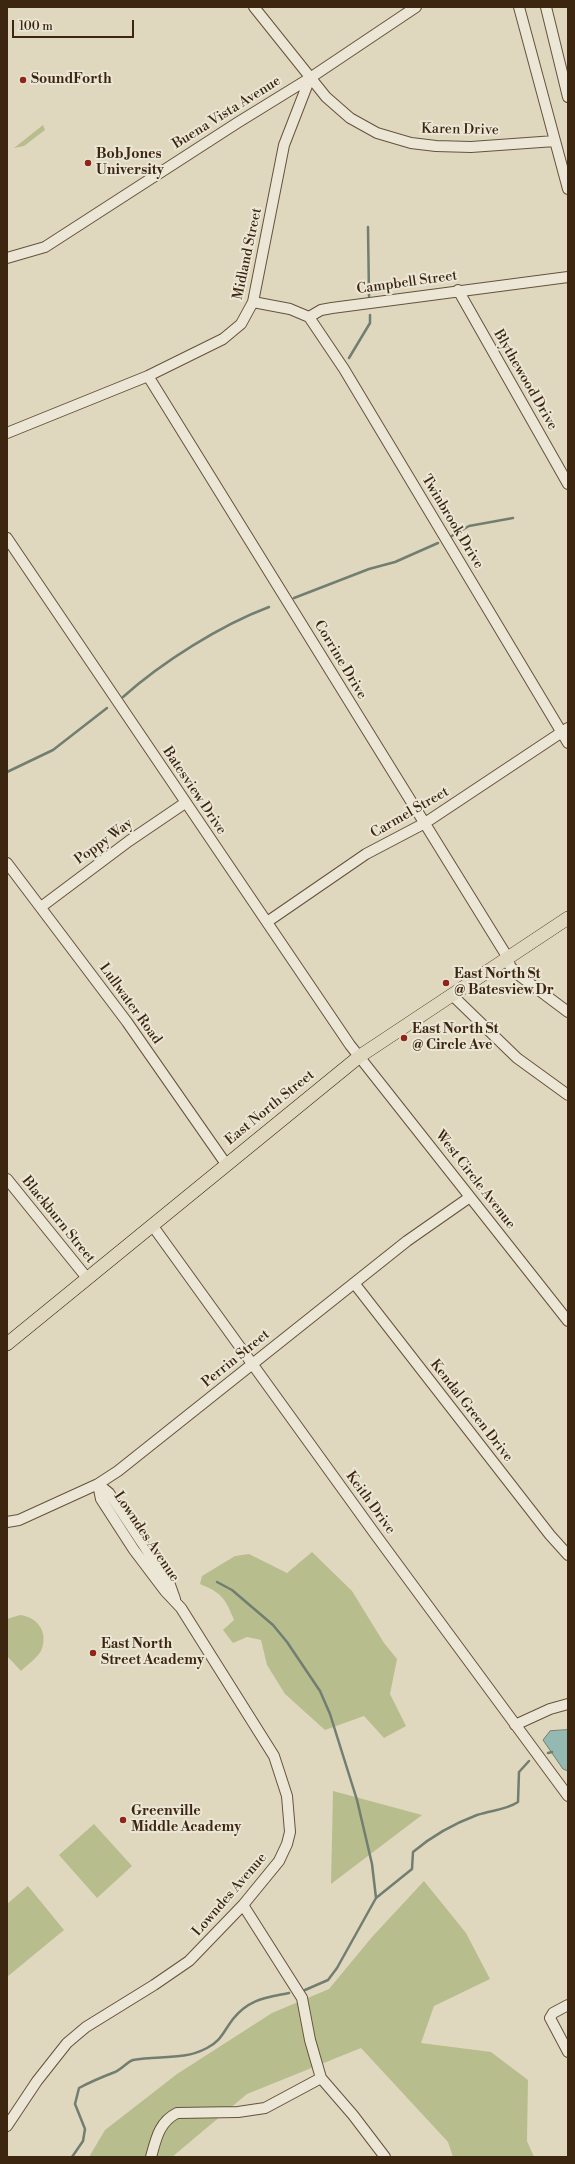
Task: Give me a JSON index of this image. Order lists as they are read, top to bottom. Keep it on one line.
{"streets":{"main road":["East North Street"],"street":["Buena Vista Avenue","Karen Drive","Midland Street","Campbell Street","Blythewood Drive","Twinbrook Drive","Corrine Drive","Batesview Drive","Carmel Street","Poppy Way","Lullwater Road","West Circle Avenue","Blackburn Street","Perrin Street","Kendal Green Drive","Keith Drive","Lowndes Avenue"]},"crossings":[["Buena Vista Avenue","Karen Drive"],["Buena Vista Avenue","Midland Street"],["Karen Drive","Midland Street"],["Midland Street","Corrine Drive"],["Campbell Street","Blythewood Drive"],["Campbell Street","Twinbrook Drive"],["Twinbrook Drive","Carmel Street"],["Corrine Drive","Carmel Street"],["Corrine Drive","East North Street"],["Batesview Drive","Carmel Street"],["Batesview Drive","Poppy Way"],["Batesview Drive","East North Street"],["Batesview Drive","West Circle Avenue"],["Poppy Way","Lullwater Road"],["Lullwater Road","East North Street"],["East North Street","West Circle Avenue"],["East North Street","Blackburn Street"],["East North Street","Keith Drive"],["West Circle Avenue","Perrin Street"],["Perrin Street","Kendal Green Drive"],["Perrin Street","Keith Drive"],["Perrin Street","Lowndes Avenue"]],"places":["SoundForth","Bob Jones University","East North St @ Batesview Dr","East North St @ Circle Ave","East North Street Academy","Greenville Middle Academy"],"scale_bar":"100 m"}
